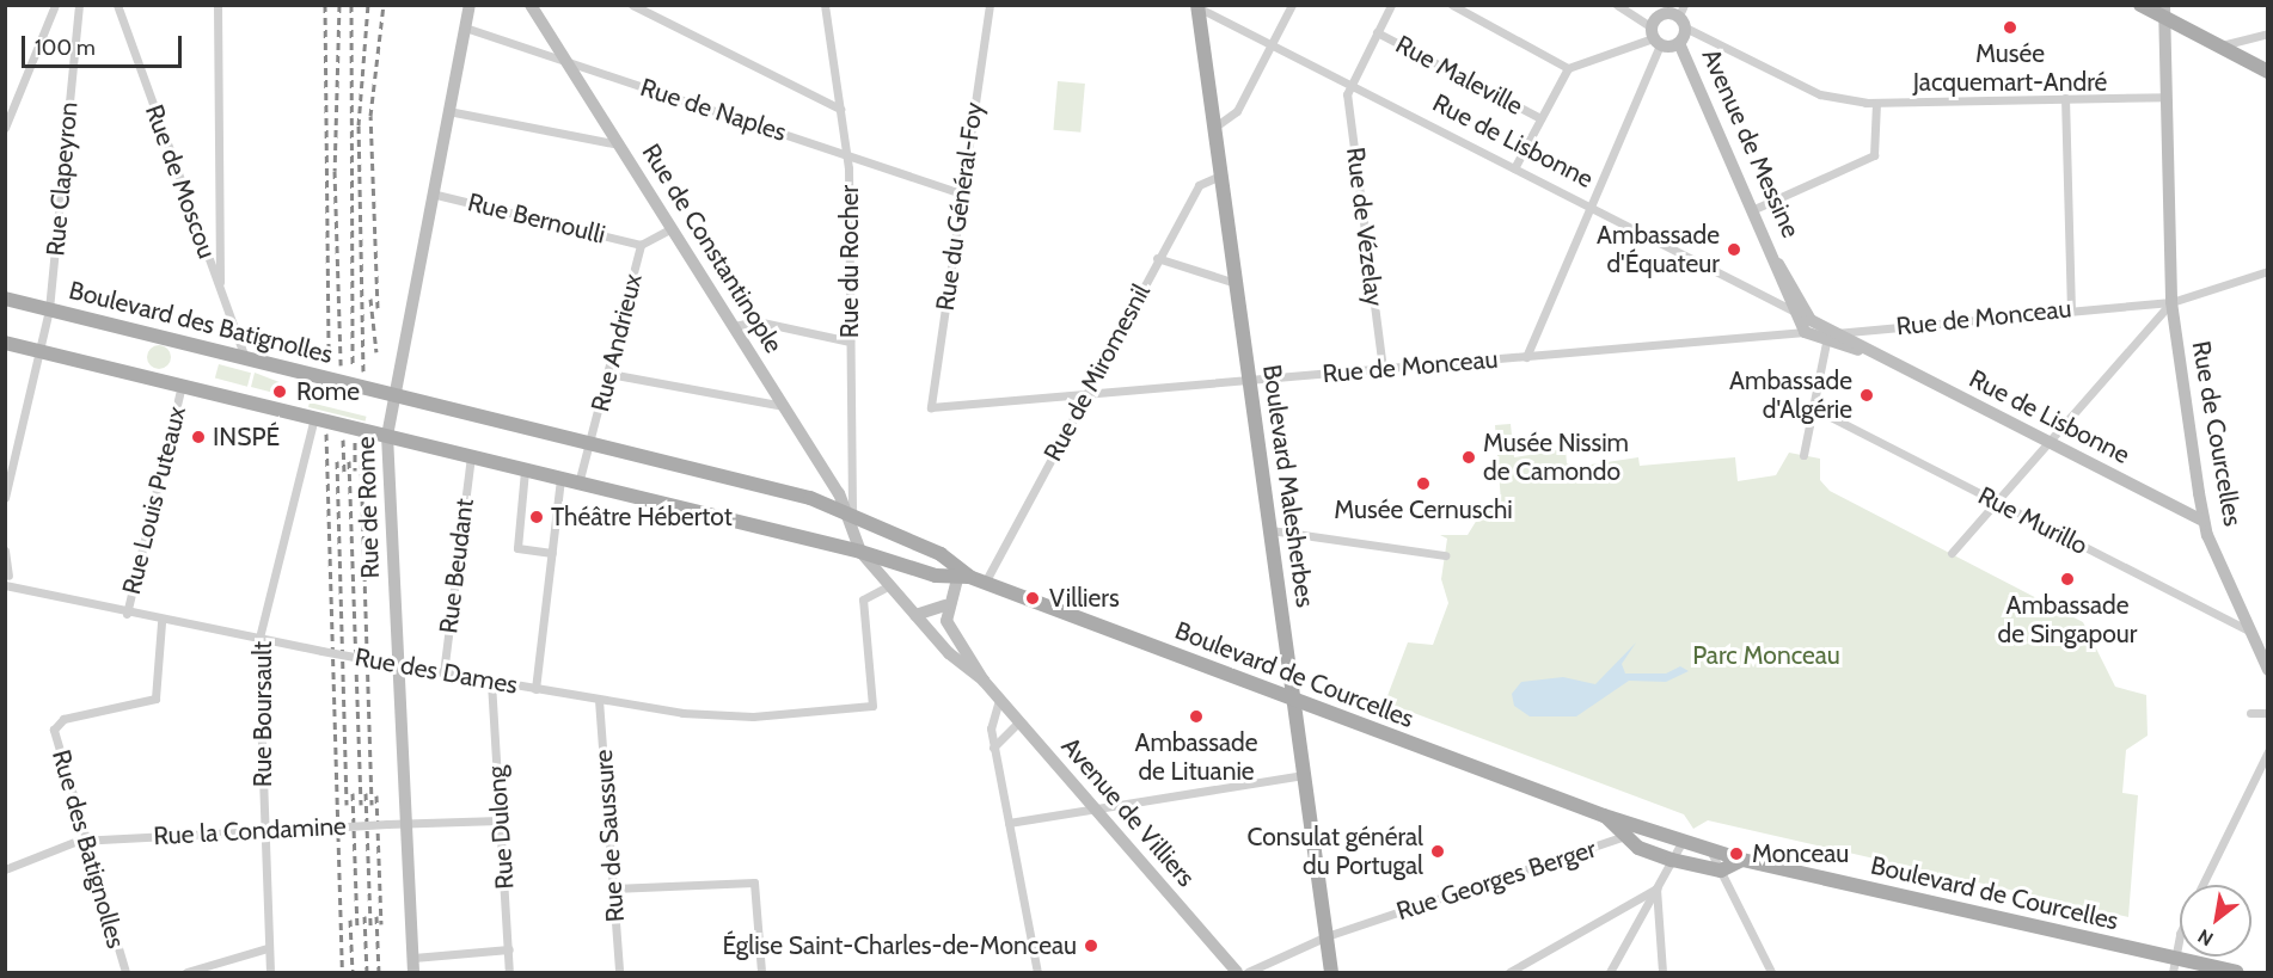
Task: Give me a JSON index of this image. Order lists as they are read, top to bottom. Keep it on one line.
{"streets":{"main road":["Rue de Lisbonne","Avenue de Messine","Rue de Constantinople","Boulevard des Batignolles","Rue de Courcelles","Boulevard Malesherbes","Rue de Rome","Boulevard de Courcelles","Avenue de Villiers"],"street":["Rue Maleville","Rue de Naples","Rue Clapeyron","Rue de Moscou","Rue du Général-Foy","Rue Bernoulli","Rue de Vézelay","Rue du Rocher","Rue de Monceau","Rue Andrieux","Rue de Miromesnil","Rue Louis Puteaux","Rue Murillo","Rue Beudant","Rue des Dames","Rue Boursault","Rue Dulong","Rue la Condamine","Rue de Saussure","Rue des Batignolles","Rue Georges Berger"]},"crossings":[["Rue de Naples","Rue du Général-Foy"],["Rue de Naples","Rue de Constantinople"],["Rue de Naples","Rue du Rocher"],["Rue de Naples","Rue de Rome"],["Rue de Lisbonne","Avenue de Messine"],["Rue de Lisbonne","Rue de Vézelay"],["Rue de Lisbonne","Rue de Monceau"],["Rue de Lisbonne","Rue de Courcelles"],["Rue de Lisbonne","Boulevard Malesherbes"],["Avenue de Messine","Rue de Monceau"],["Rue Clapeyron","Boulevard des Batignolles"],["Rue de Moscou","Boulevard des Batignolles"],["Rue du Général-Foy","Rue de Monceau"],["Rue Bernoulli","Rue Andrieux"],["Rue Bernoulli","Rue de Rome"],["Rue de Vézelay","Rue de Monceau"],["Rue de Constantinople","Rue du Rocher"],["Rue de Constantinople","Boulevard des Batignolles"],["Rue de Constantinople","Boulevard de Courcelles"],["Rue de Constantinople","Avenue de Villiers"],["Rue du Rocher","Boulevard des Batignolles"],["Rue du Rocher","Boulevard de Courcelles"],["Rue de Monceau","Rue de Miromesnil"],["Rue de Monceau","Rue de Courcelles"],["Rue de Monceau","Boulevard Malesherbes"],["Boulevard des Batignolles","Rue Andrieux"],["Boulevard des Batignolles","Rue de Rome"],["Boulevard des Batignolles","Boulevard de Courcelles"],["Rue de Miromesnil","Boulevard Malesherbes"],["Rue de Miromesnil","Boulevard de Courcelles"],["Rue de Courcelles","Rue Murillo"],["Boulevard Malesherbes","Boulevard de Courcelles"],["Boulevard Malesherbes","Rue Georges Berger"],["Rue Louis Puteaux","Rue des Dames"],["Rue de Rome","Rue des Dames"],["Rue de Rome","Rue la Condamine"],["Rue Beudant","Rue des Dames"],["Rue des Dames","Rue Boursault"],["Rue des Dames","Avenue de Villiers"],["Rue des Dames","Rue Dulong"],["Rue des Dames","Rue de Saussure"],["Rue des Dames","Rue des Batignolles"],["Boulevard de Courcelles","Avenue de Villiers"],["Boulevard de Courcelles","Rue Georges Berger"],["Rue Boursault","Rue la Condamine"],["Rue Dulong","Rue la Condamine"],["Rue la Condamine","Rue des Batignolles"]],"parks":["Parc Monceau"],"places":["Musée Jacquemart-André","Ambassade d'Équateur","Rome","Ambassade d'Algérie","INSPÉ","Musée Nissim de Camondo","Musée Cernuschi","Théâtre Hébertot","Ambassade de Singapour","Villiers","Ambassade de Lituanie","Consulat général du Portugal","Monceau","Église Saint-Charles-de-Monceau"],"scale_bar":"100 m","north":"bottom left"}
